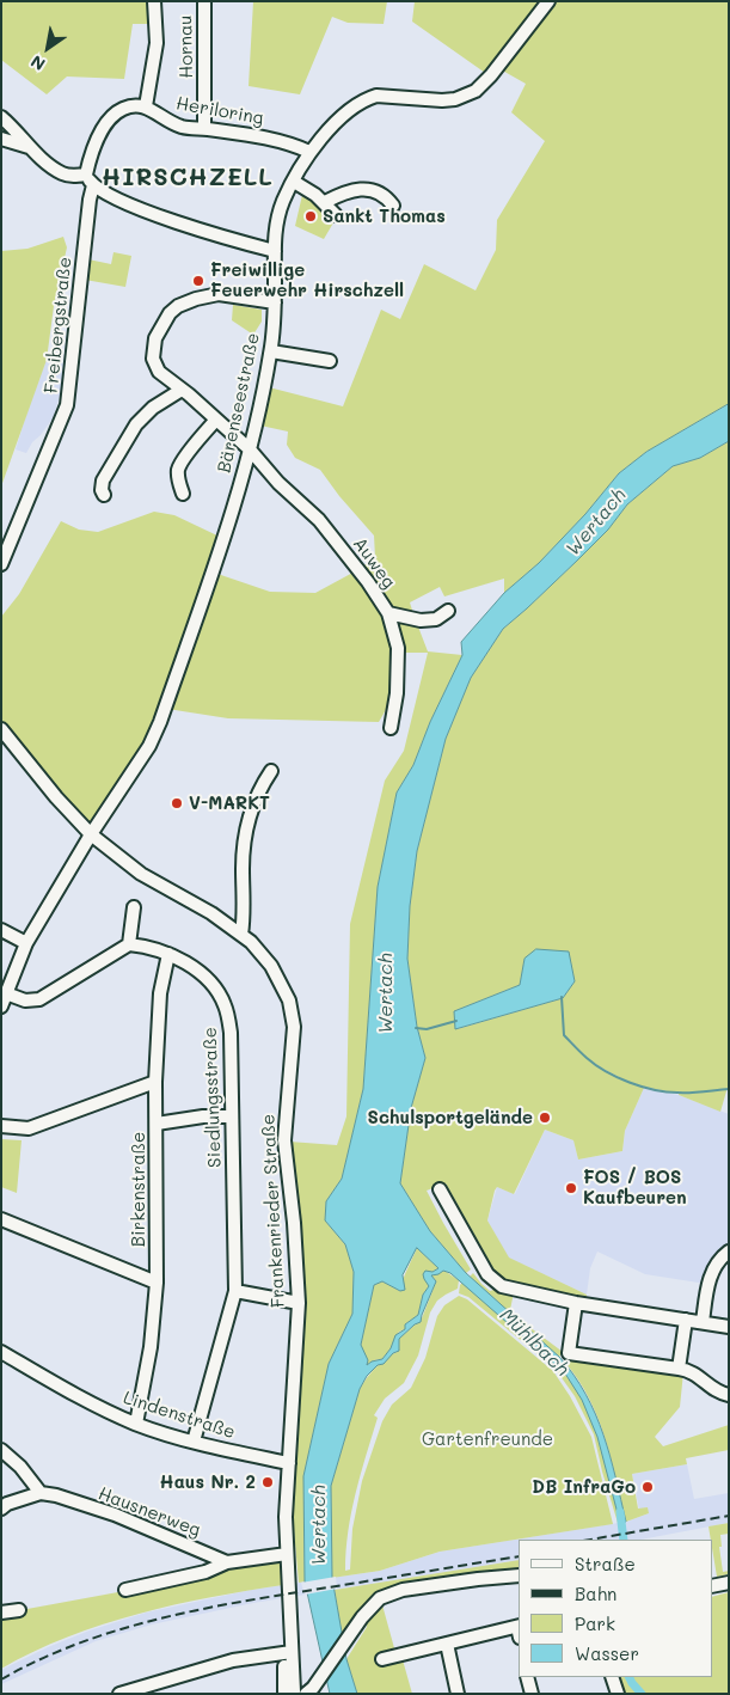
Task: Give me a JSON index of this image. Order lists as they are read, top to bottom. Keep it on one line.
{"streets":{"street":["Hornau","Heriloring","Freibergstraße","Bärenseestraße","Auweg","Siedlungsstraße","Birkenstraße","Frankenrieder Straße","Lindenstraße","Hausnerweg"]},"crossings":[["Hornau","Heriloring"],["Heriloring","Bärenseestraße"],["Bärenseestraße","Auweg"],["Bärenseestraße","Frankenrieder Straße"],["Siedlungsstraße","Birkenstraße"],["Siedlungsstraße","Lindenstraße"],["Birkenstraße","Lindenstraße"],["Frankenrieder Straße","Lindenstraße"],["Frankenrieder Straße","Hausnerweg"]],"districts":["HIRSCHZELL"],"water":["Wertach","Mühlbach"],"parks":["Gartenfreunde"],"places":["Sankt Thomas","Freiwillige Feuerwehr Hirschzell","V-MARKT","Schulsportgelände","FOS / BOS Kaufbeuren","Haus Nr. 2","DB InfraGo"],"legend":["Straße","Bahn","Park","Wasser"],"north":"bottom left"}
